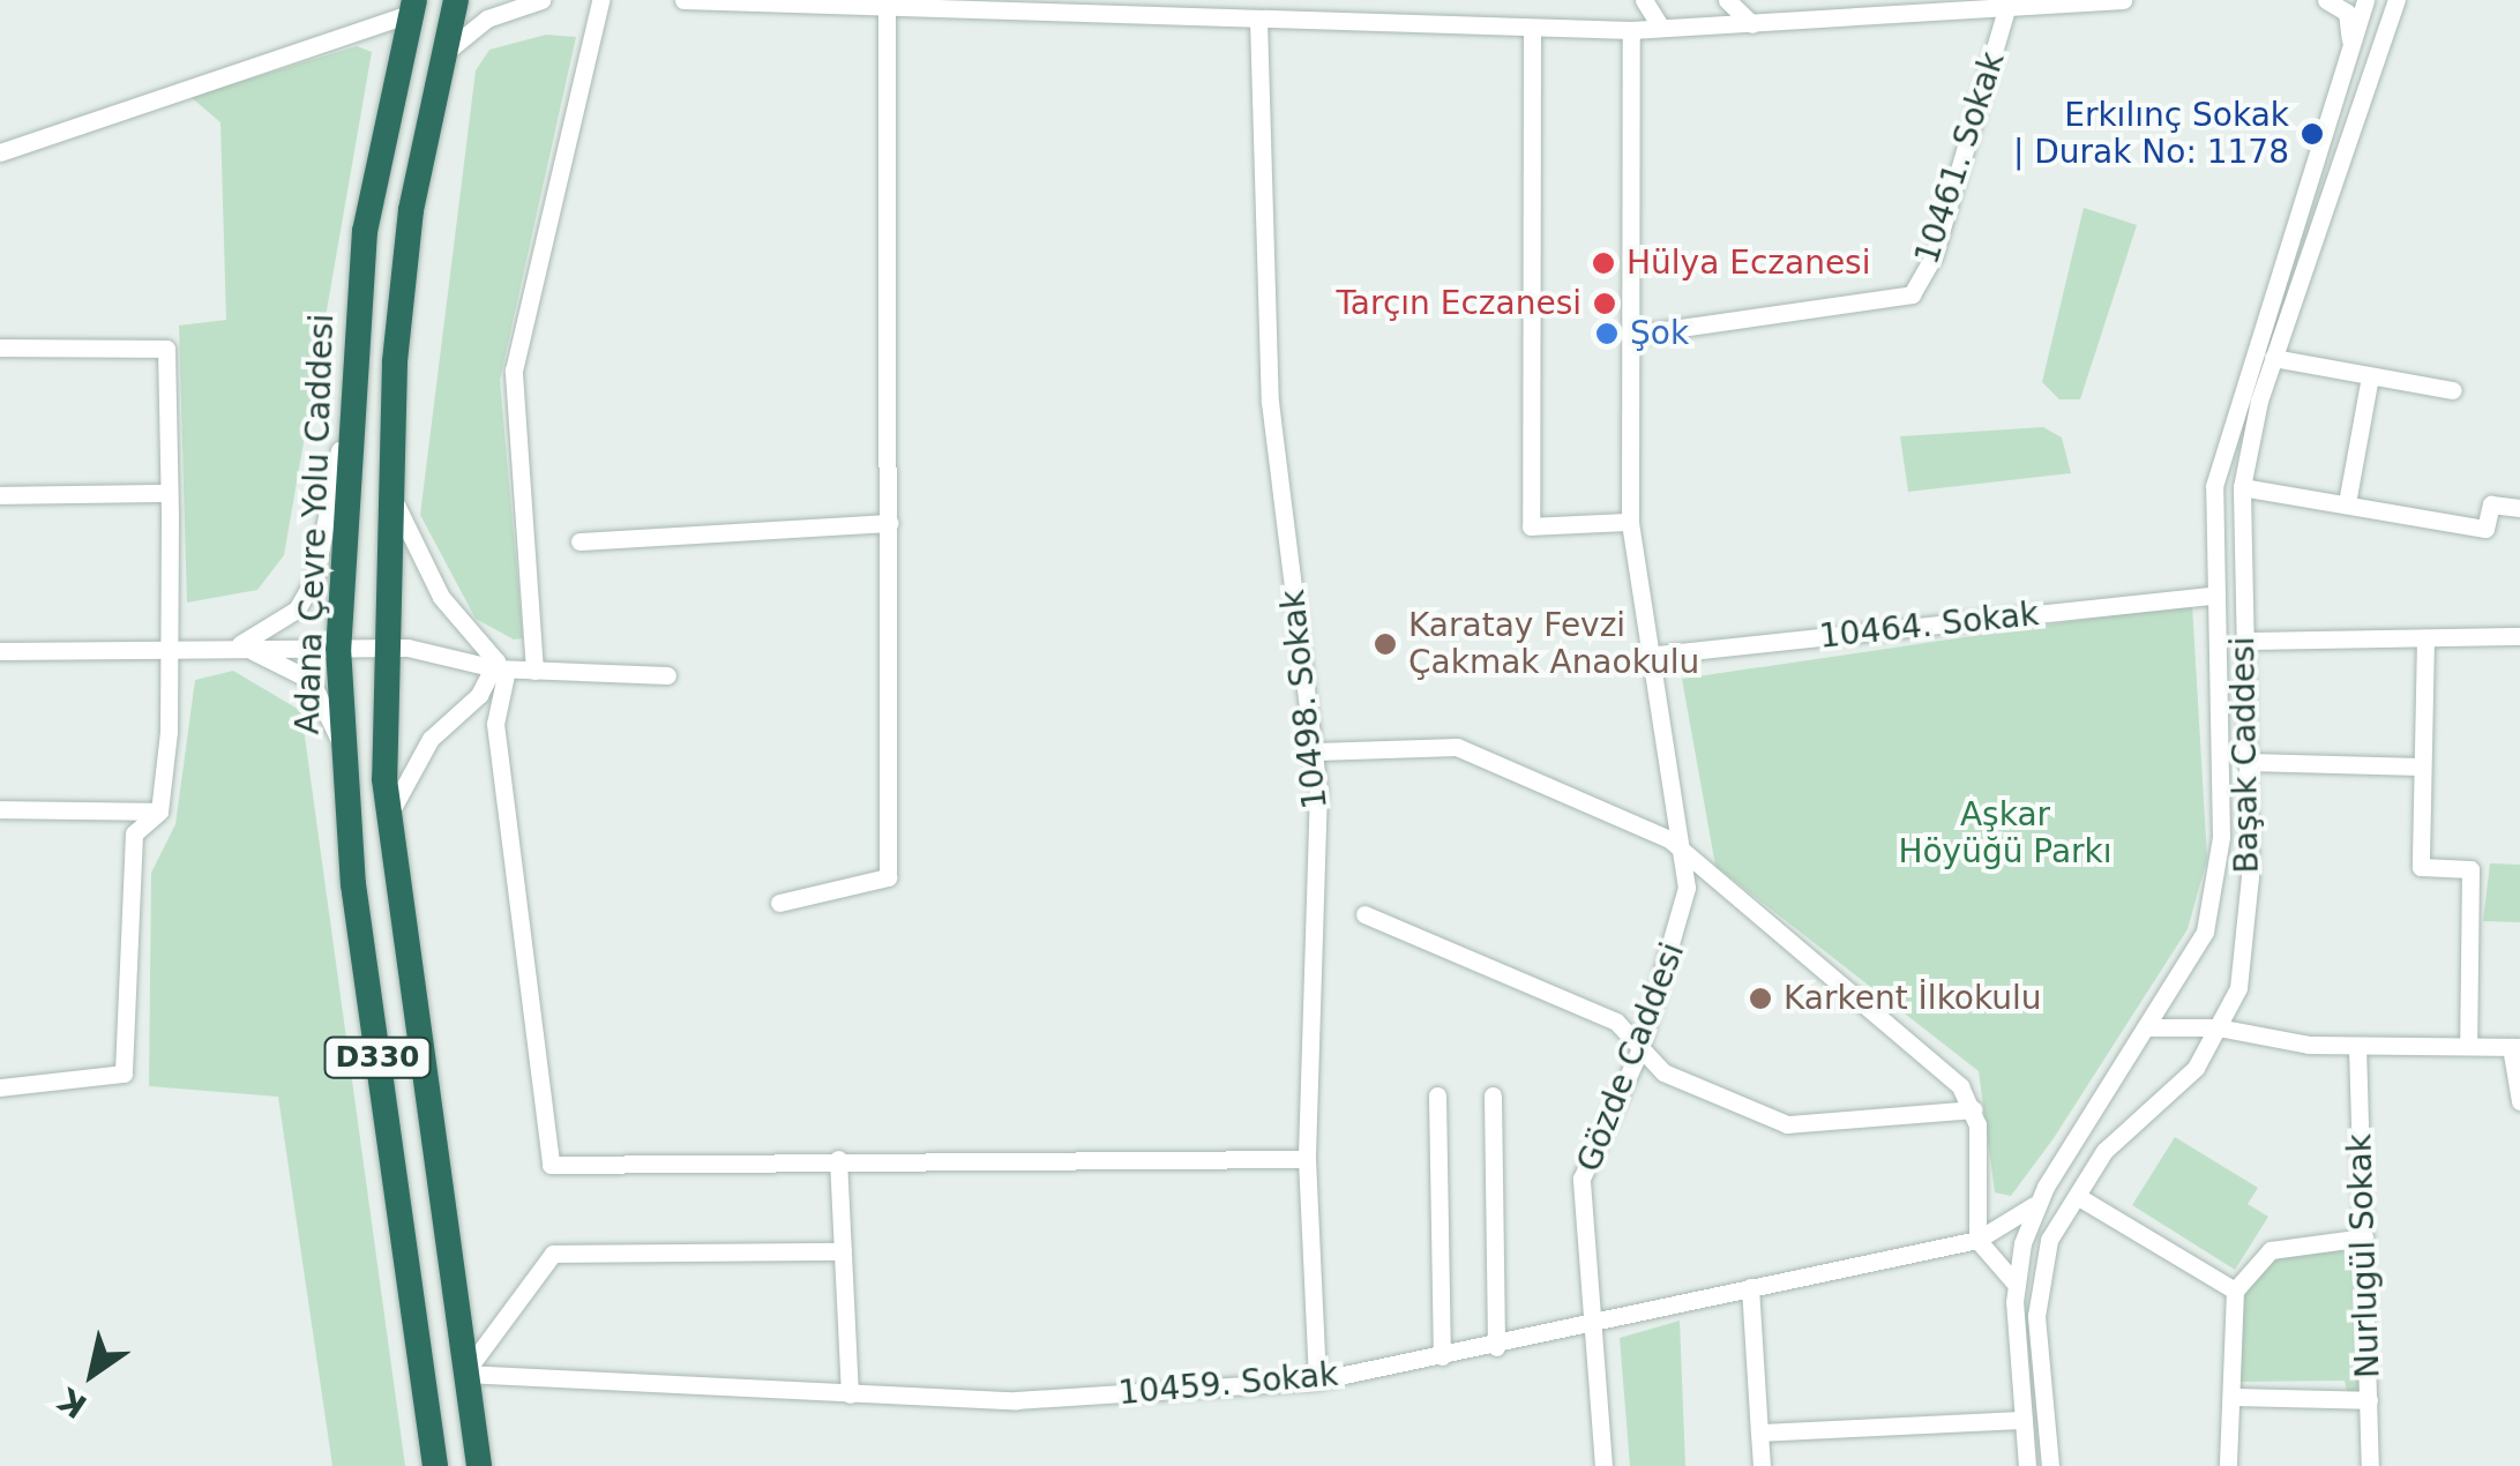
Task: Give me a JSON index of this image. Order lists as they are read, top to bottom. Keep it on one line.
{"streets":{"highway":["Adana Çevre Yolu Caddesi","D330"],"street":["10461. Sokak","10464. Sokak","10498. Sokak","Başak Caddesi","Gözde Caddesi","Nurlugül Sokak","10459. Sokak"]},"crossings":[["10461. Sokak","Gözde Caddesi"],["10464. Sokak","Başak Caddesi"],["10464. Sokak","Gözde Caddesi"],["10498. Sokak","10459. Sokak"],["Başak Caddesi","10459. Sokak"],["D330","10459. Sokak"],["Gözde Caddesi","10459. Sokak"]],"parks":["Aşkar Höyüğü Parkı"],"places":["Erkılınç Sokak | Durak No: 1178","Hülya Eczanesi","Tarçın Eczanesi","Şok","Karatay Fevzi Çakmak Anaokulu","Karkent İlkokulu"],"north":"bottom left"}
